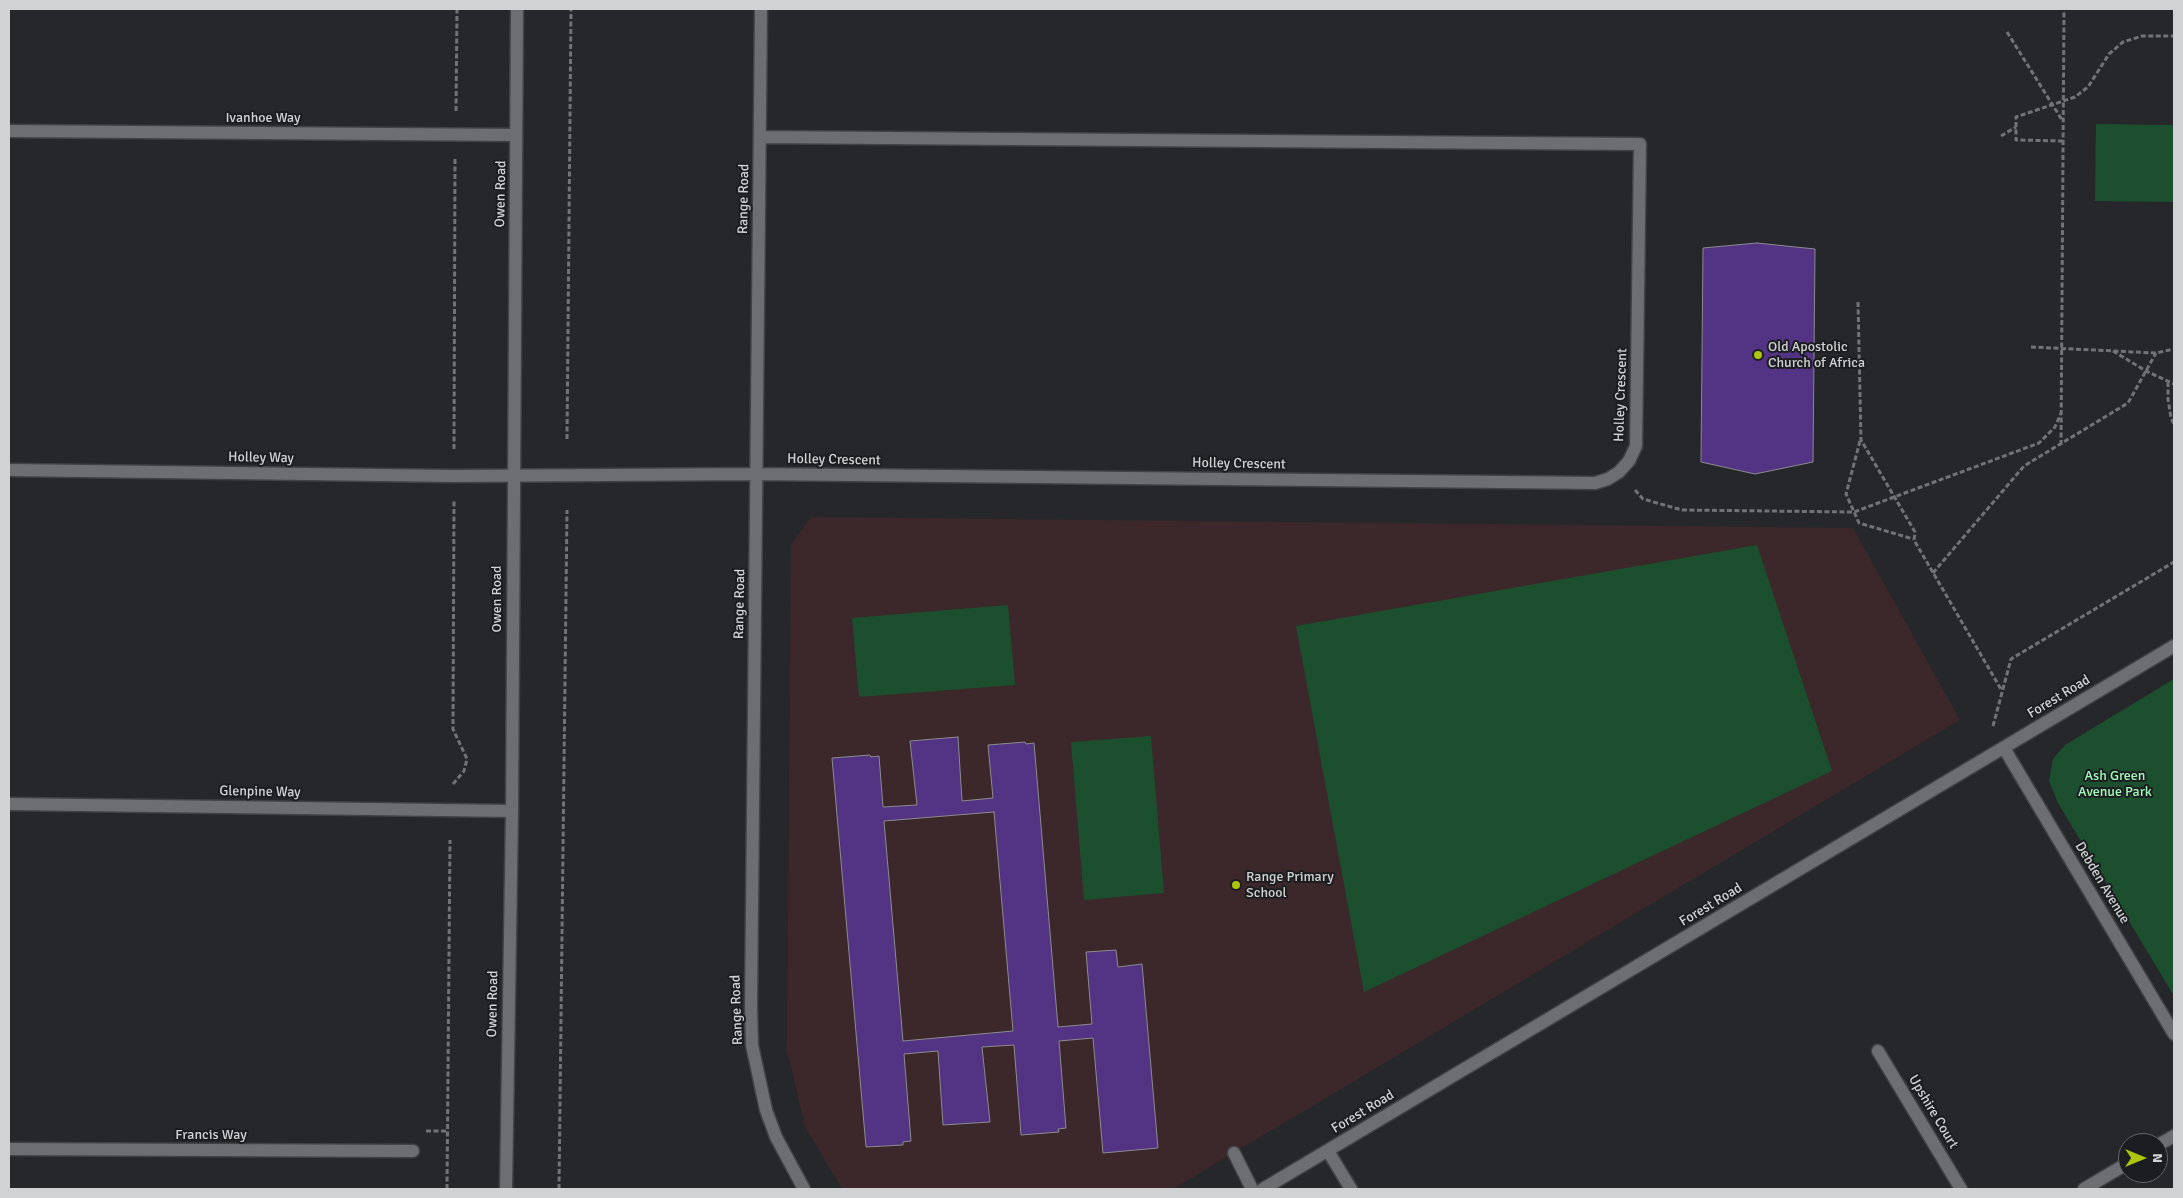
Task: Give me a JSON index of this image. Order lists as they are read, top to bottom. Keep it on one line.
{"streets":{"street":["Ivanhoe Way","Owen Road","Range Road","Holley Crescent","Holley Way","Forest Road","Glenpine Way","Debden Avenue","Upshire Court","Francis Way"]},"crossings":[["Ivanhoe Way","Owen Road"],["Owen Road","Holley Crescent"],["Owen Road","Holley Way"],["Owen Road","Glenpine Way"],["Range Road","Holley Crescent"],["Holley Crescent","Holley Way"],["Forest Road","Debden Avenue"]],"parks":["Ash Green Avenue Park"],"places":["Old Apostolic Church of Africa","Range Primary School"],"north":"right"}
